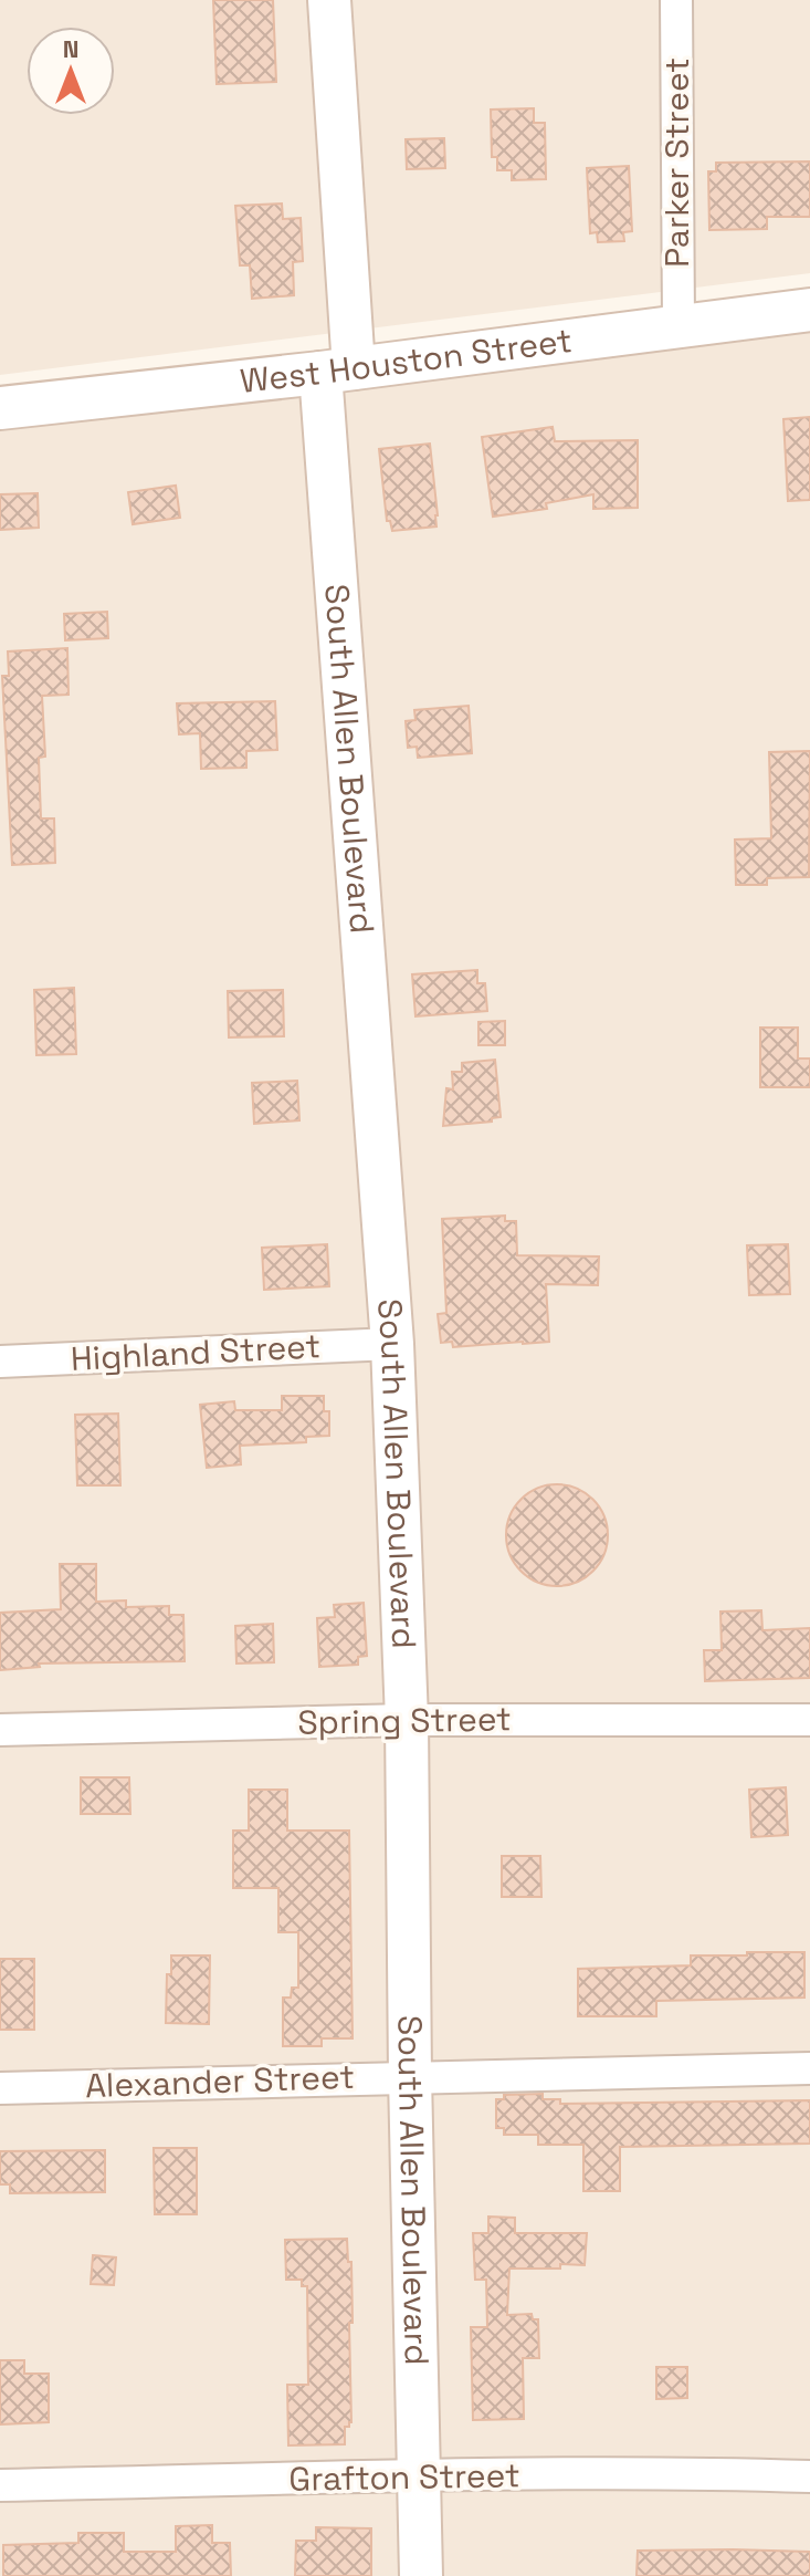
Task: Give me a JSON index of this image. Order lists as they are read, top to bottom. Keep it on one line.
{"streets":{"street":["Parker Street","West Houston Street","South Allen Boulevard","Highland Street","Spring Street","Alexander Street","Grafton Street"]},"crossings":[["Parker Street","West Houston Street"],["West Houston Street","South Allen Boulevard"],["South Allen Boulevard","Highland Street"],["South Allen Boulevard","Spring Street"],["South Allen Boulevard","Alexander Street"],["South Allen Boulevard","Grafton Street"]],"north":"top"}
